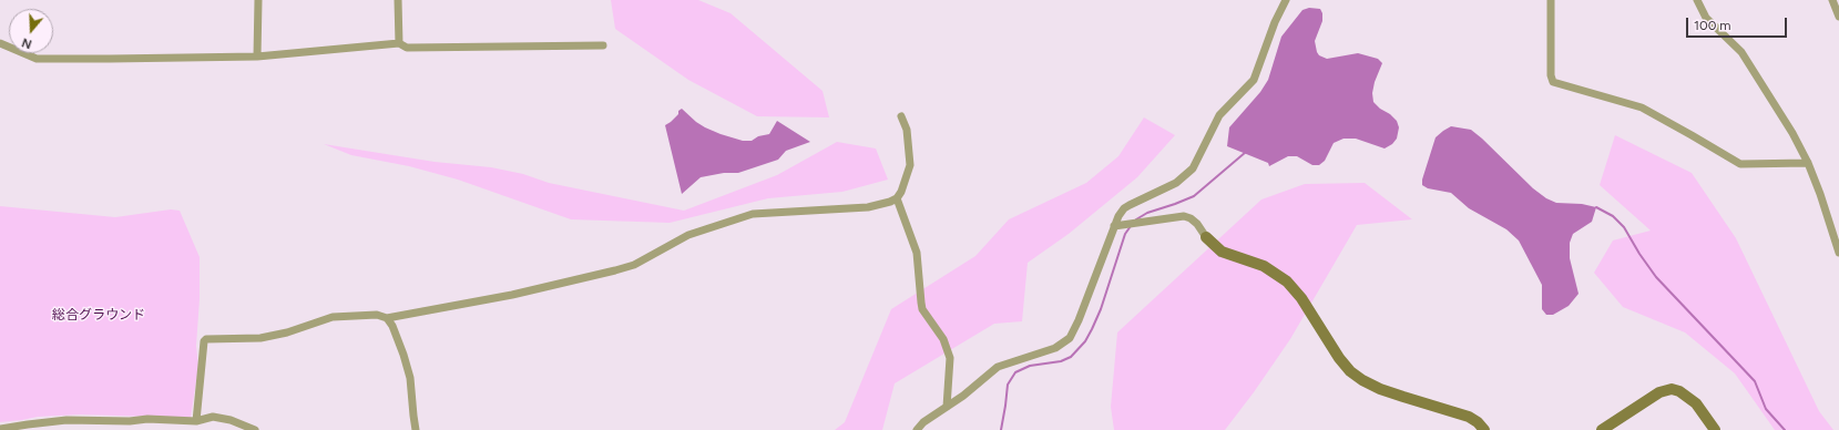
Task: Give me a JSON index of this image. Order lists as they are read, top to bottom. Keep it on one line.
{"parks":["総合グラウンド"],"scale_bar":"100 m","north":"bottom"}
